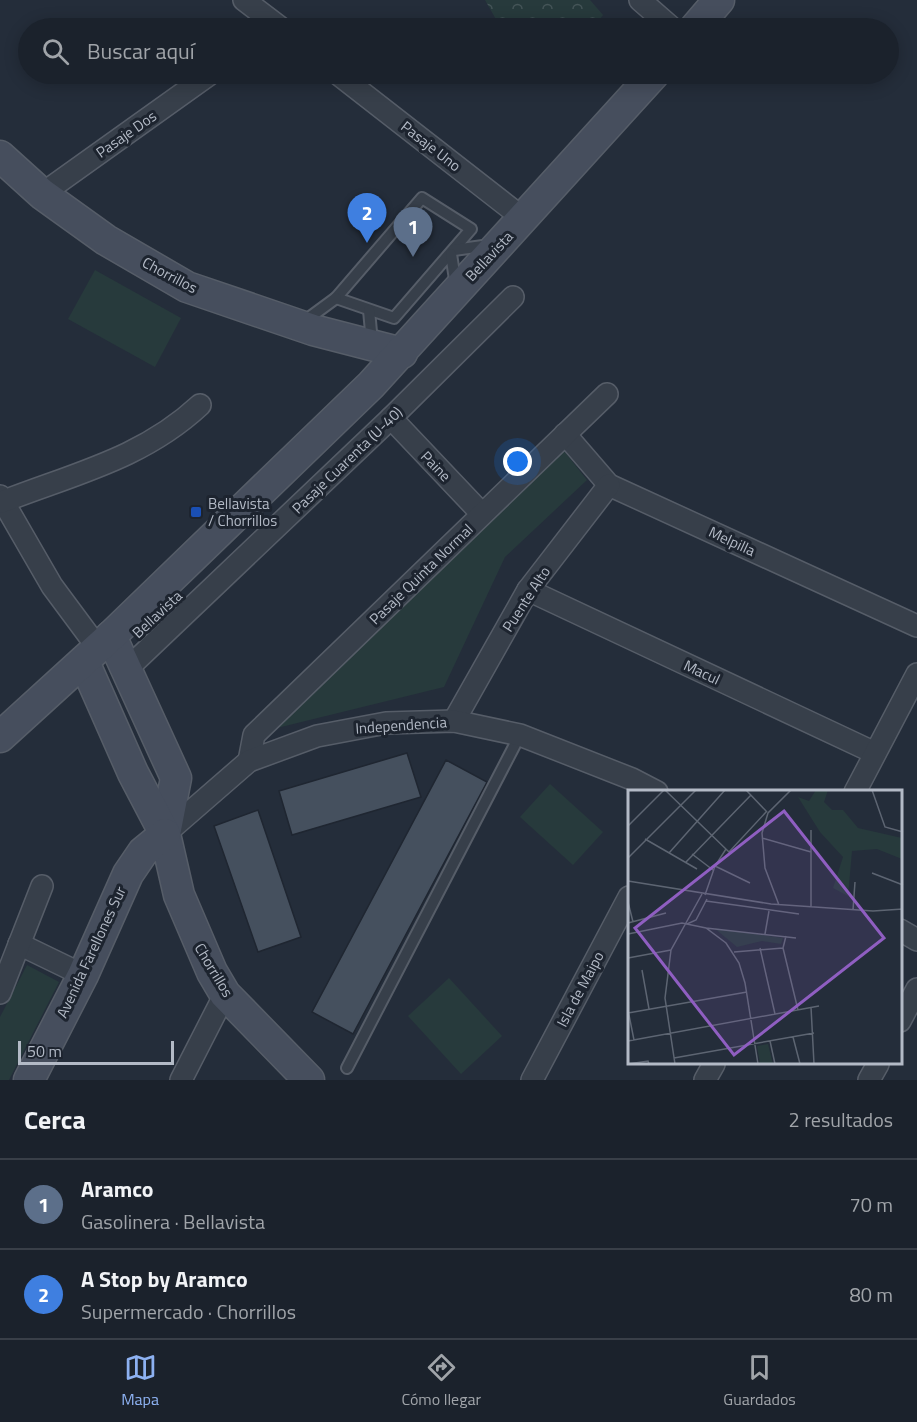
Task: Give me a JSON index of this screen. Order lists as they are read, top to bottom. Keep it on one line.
{"streets":{"street":["Pasaje Dos","Pasaje Uno","Bellavista","Chorrillos","Pasaje Cuarenta (U-40)","Paine","Melpilla","Pasaje Quinta Normal","Puente Alto","Macul","Independencia","Avenida Farellones Sur","Isla de Maipo"]},"crossings":[["Pasaje Dos","Chorrillos"],["Pasaje Uno","Bellavista"],["Bellavista","Chorrillos"],["Bellavista","Pasaje Cuarenta (U-40)"],["Chorrillos","Pasaje Cuarenta (U-40)"],["Chorrillos","Independencia"],["Chorrillos","Avenida Farellones Sur"],["Pasaje Cuarenta (U-40)","Paine"],["Paine","Pasaje Quinta Normal"],["Melpilla","Pasaje Quinta Normal"],["Melpilla","Puente Alto"],["Pasaje Quinta Normal","Independencia"],["Puente Alto","Macul"],["Puente Alto","Independencia"],["Independencia","Avenida Farellones Sur"]],"places":{"transit":["Bellavista / Chorrillos"]},"scale_bar":"50 m","page":{"search":"Buscar aquí","pins":["2","1"],"scale":"50 m","heading":["Cerca","2 resultados"],"list":[{"mark":"1","name":"Aramco","note":"Gasolinera · Bellavista","value":"70 m"},{"mark":"2","name":"A Stop by Aramco","note":"Supermercado · Chorrillos","value":"80 m"}],"nav":["Mapa","Cómo llegar","Guardados"]}}
